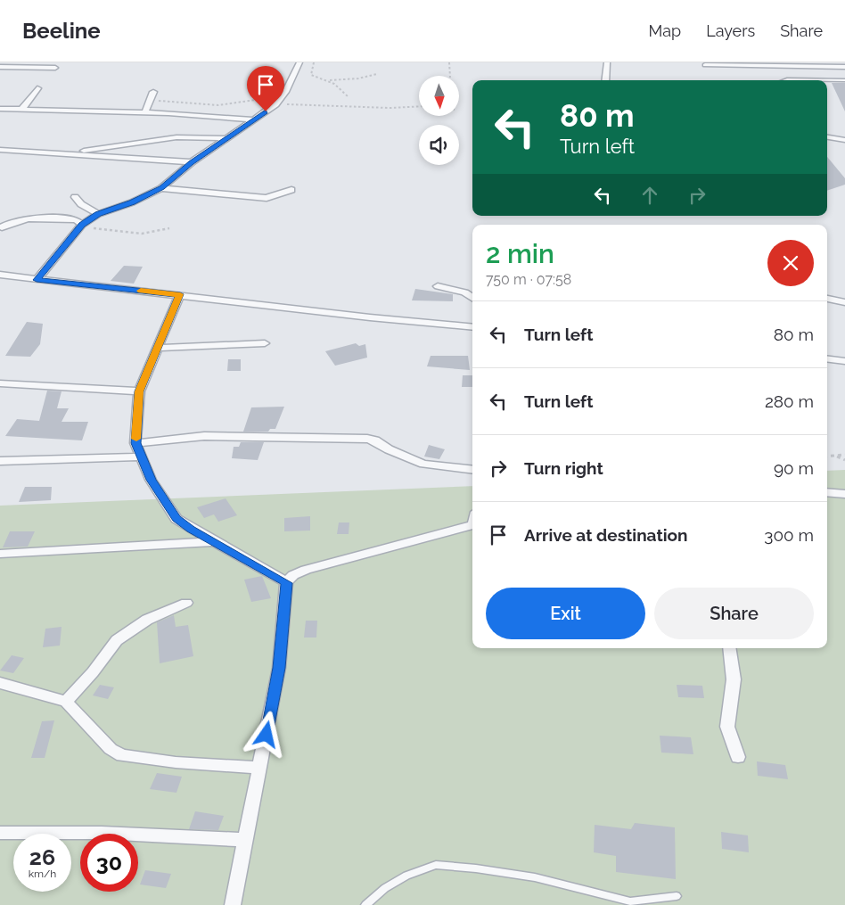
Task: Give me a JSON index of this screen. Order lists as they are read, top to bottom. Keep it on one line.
{"north":"bottom","page":{"header":"Beeline","nav":["Map","Layers","Share"],"turn":["80 m","Turn left"],"heading":["2 min","750 m · 07:58"],"list":[{"name":"Turn left","value":"80 m"},{"name":"Turn left","value":"280 m"},{"name":"Turn right","value":"90 m"},{"name":"Arrive at destination","value":"300 m"}],"buttons":["Exit","Share"],"speed":"26 km/h","limit":"30"}}
